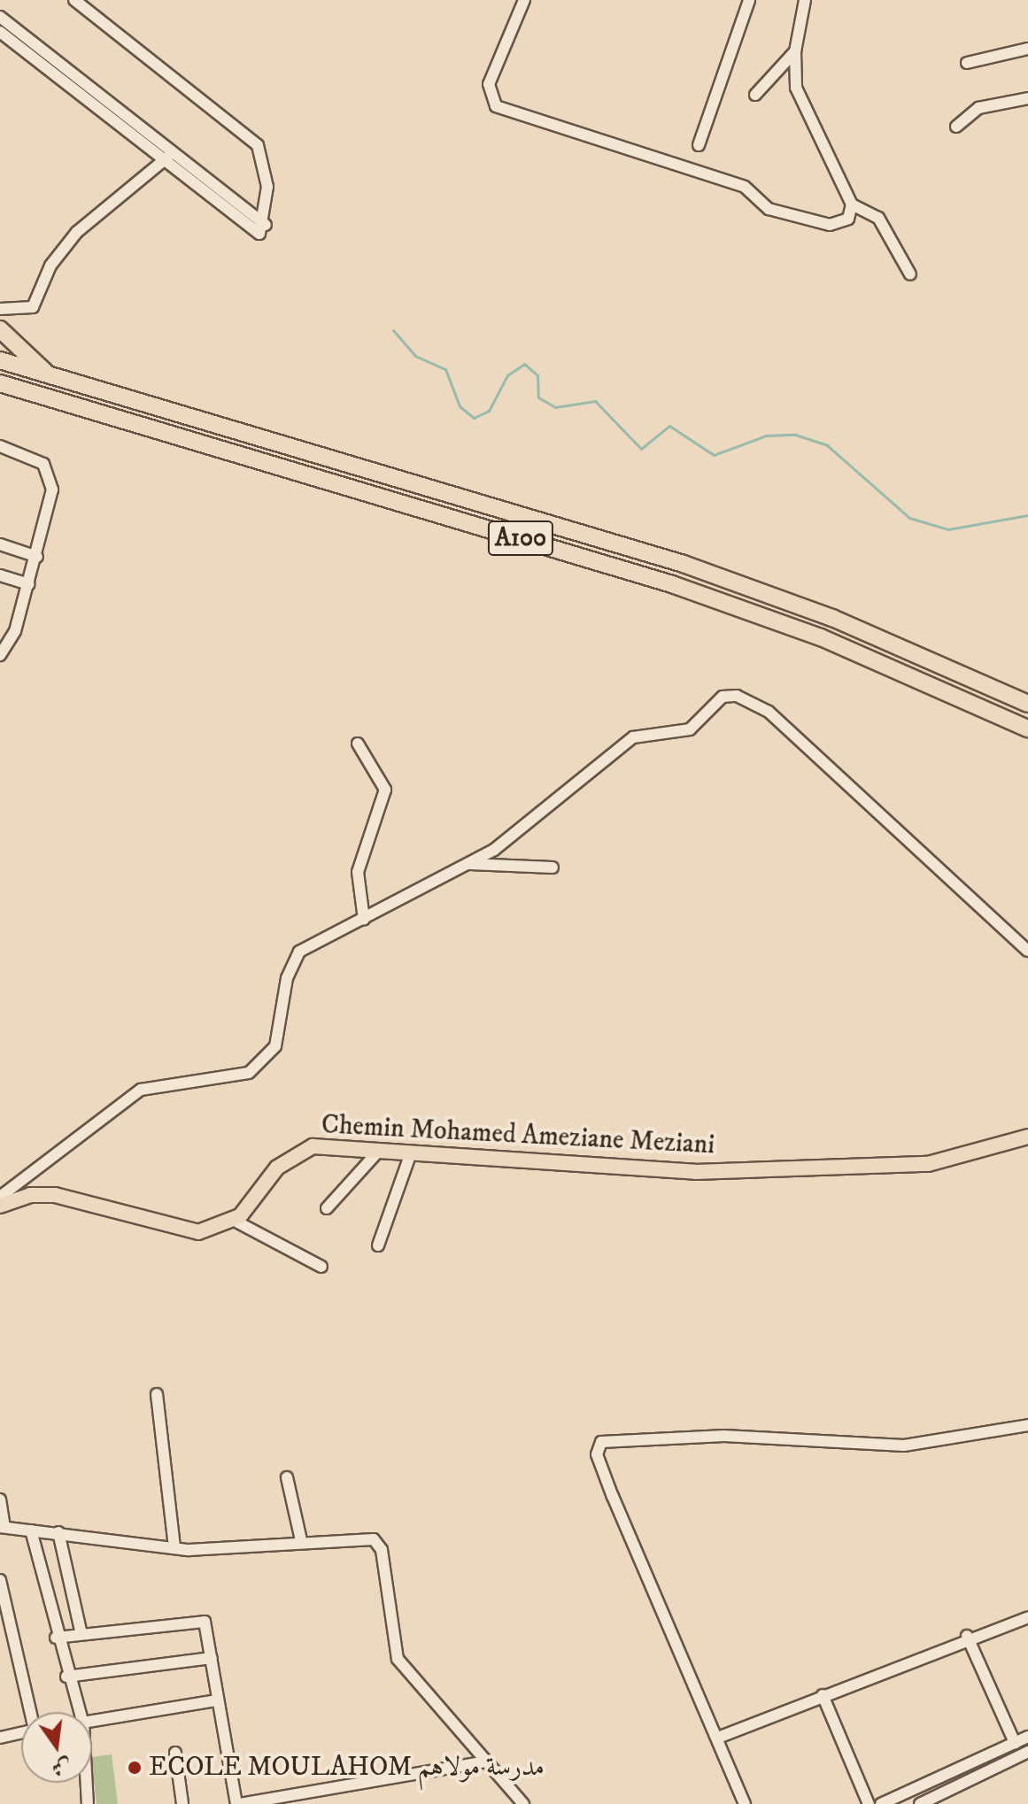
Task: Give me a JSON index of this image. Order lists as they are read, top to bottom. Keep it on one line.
{"streets":{"highway":["A100"],"main road":["Chemin Mohamed Ameziane Meziani"]},"places":["ECOLE MOULAHOM مدرسة مولاهم"],"north":"bottom"}
